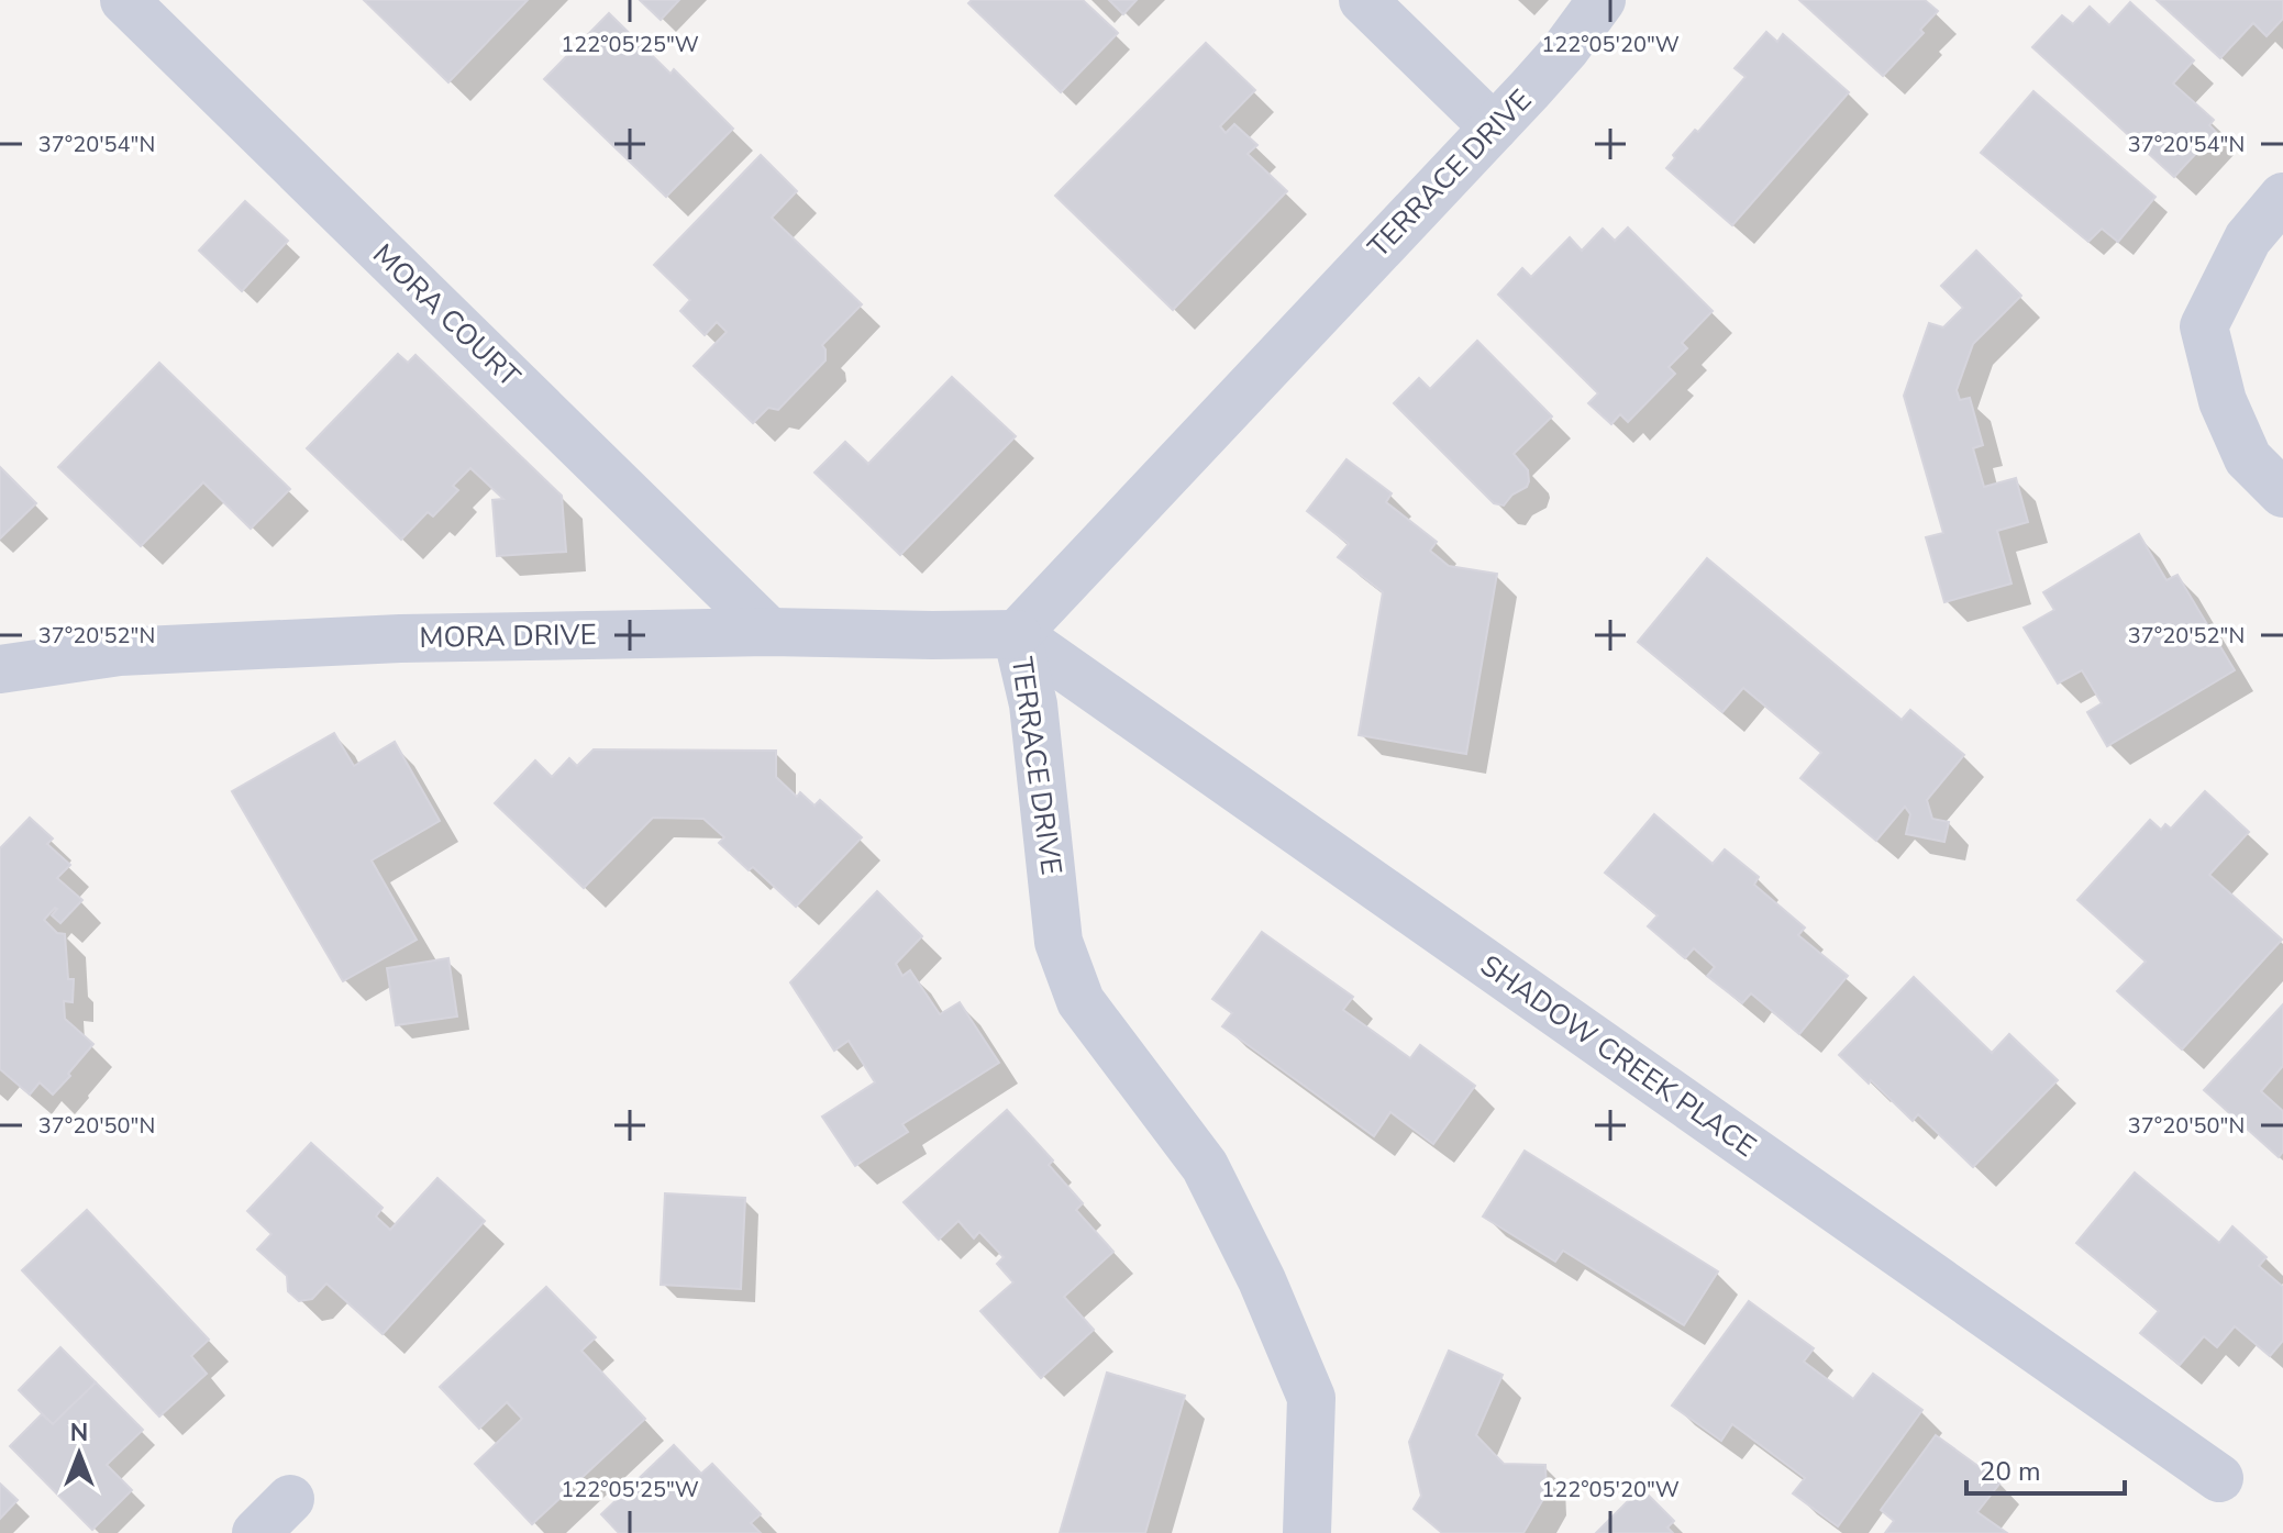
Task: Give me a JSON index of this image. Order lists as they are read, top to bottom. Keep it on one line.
{"streets":{"street":["TERRACE DRIVE","MORA COURT","MORA DRIVE","SHADOW CREEK PLACE"]},"crossings":[["TERRACE DRIVE","MORA DRIVE"],["TERRACE DRIVE","SHADOW CREEK PLACE"],["MORA COURT","MORA DRIVE"],["MORA DRIVE","SHADOW CREEK PLACE"]],"scale_bar":"20 m","north":"top","coordinates":["122°05'25\"W","122°05'20\"W","37°20'54\"N","37°20'52\"N","37°20'50\"N"]}
